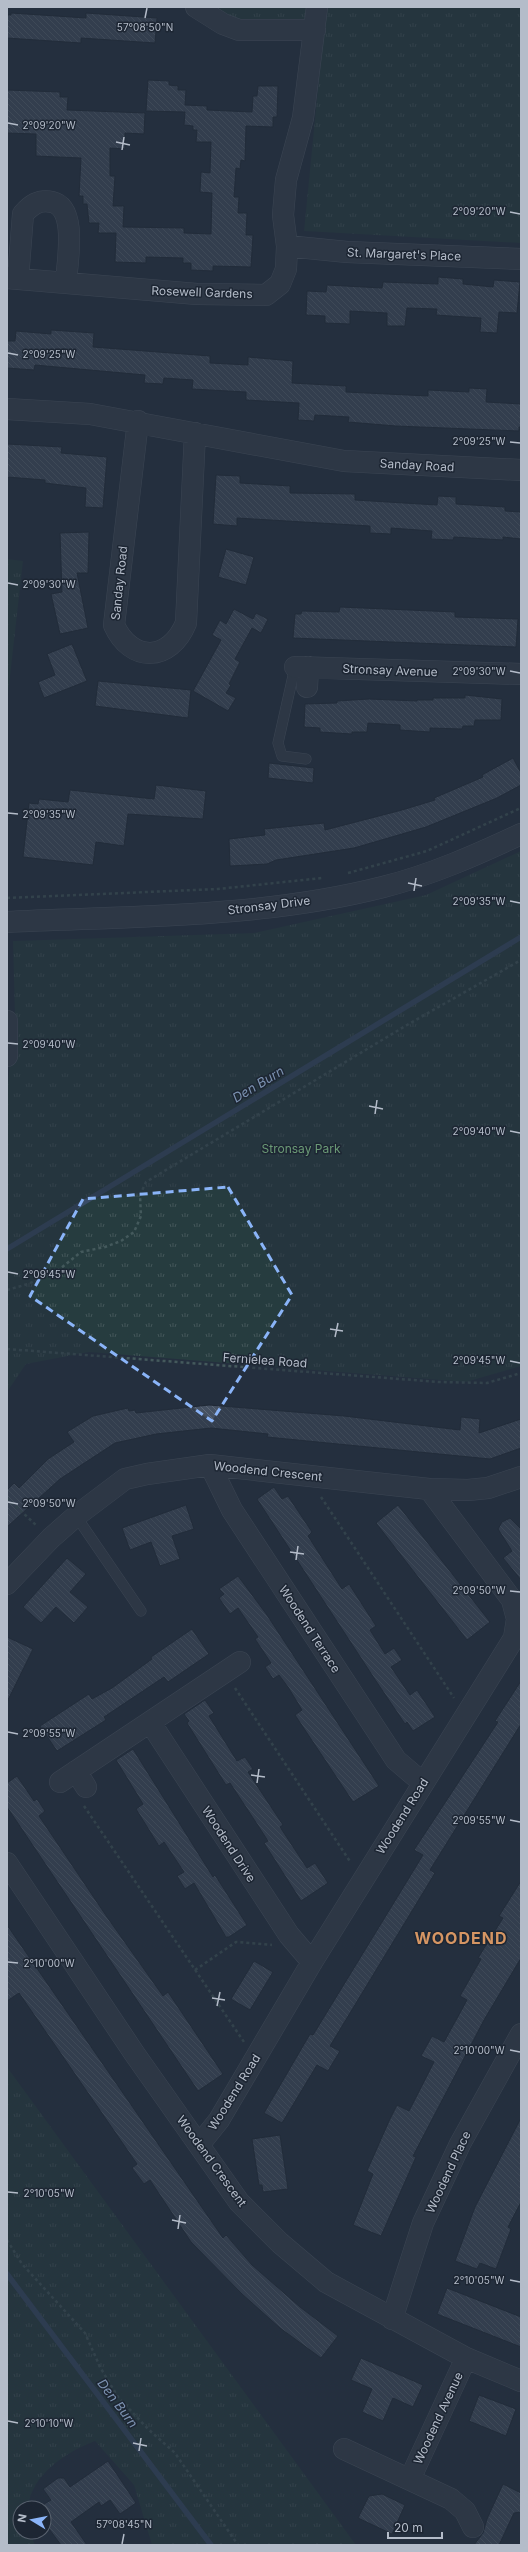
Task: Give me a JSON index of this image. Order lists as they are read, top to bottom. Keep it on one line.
{"streets":{"street":["St. Margaret's Place","Rosewell Gardens","Sanday Road","Stronsay Avenue","Stronsay Drive","Woodend Crescent","Woodend Terrace","Woodend Road","Woodend Drive","Woodend Place","Woodend Avenue"],"path":["Fernielea Road"]},"crossings":[["St. Margaret's Place","Rosewell Gardens"],["Woodend Crescent","Woodend Terrace"],["Woodend Crescent","Woodend Road"],["Woodend Crescent","Woodend Place"],["Woodend Crescent","Woodend Avenue"],["Woodend Terrace","Woodend Road"],["Woodend Road","Woodend Drive"]],"districts":["WOODEND"],"water":["Den Burn"],"parks":["Stronsay Park"],"scale_bar":"20 m","north":"left","coordinates":["57°08'50\"N","2°09'20\"W","2°09'25\"W","2°09'30\"W","2°09'35\"W","2°09'40\"W","2°09'45\"W","2°09'50\"W","2°09'55\"W","2°10'00\"W","2°10'05\"W","2°10'10\"W","57°08'45\"N"]}
